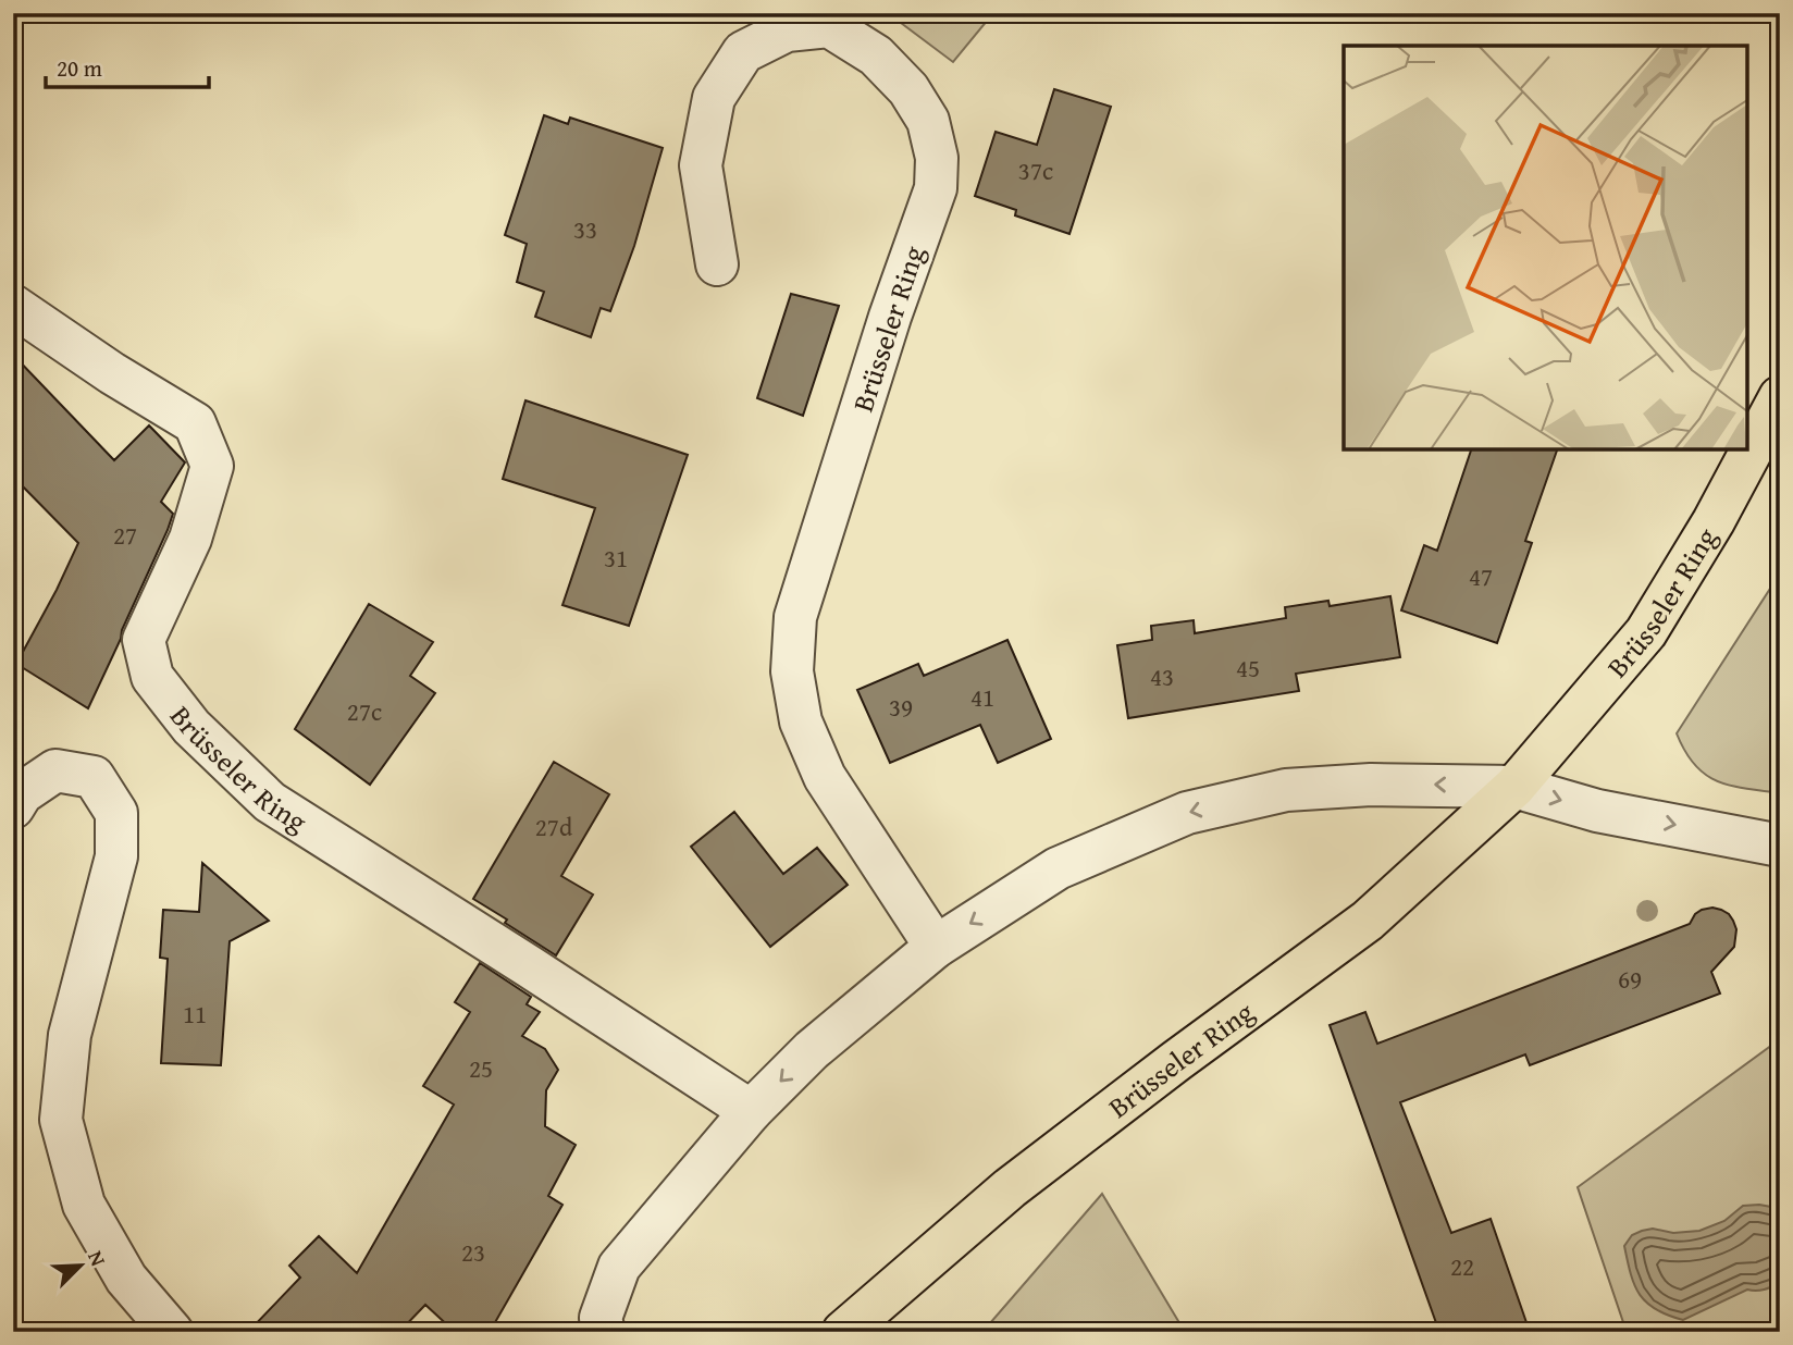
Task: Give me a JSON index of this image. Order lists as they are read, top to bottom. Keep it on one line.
{"streets":{"main road":["Brüsseler Ring"]},"house_numbers":["37c","33","27","31","47","45","43","41","39","27c","27d","69","11","25","23","22"],"scale_bar":"20 m","north":"top right"}
